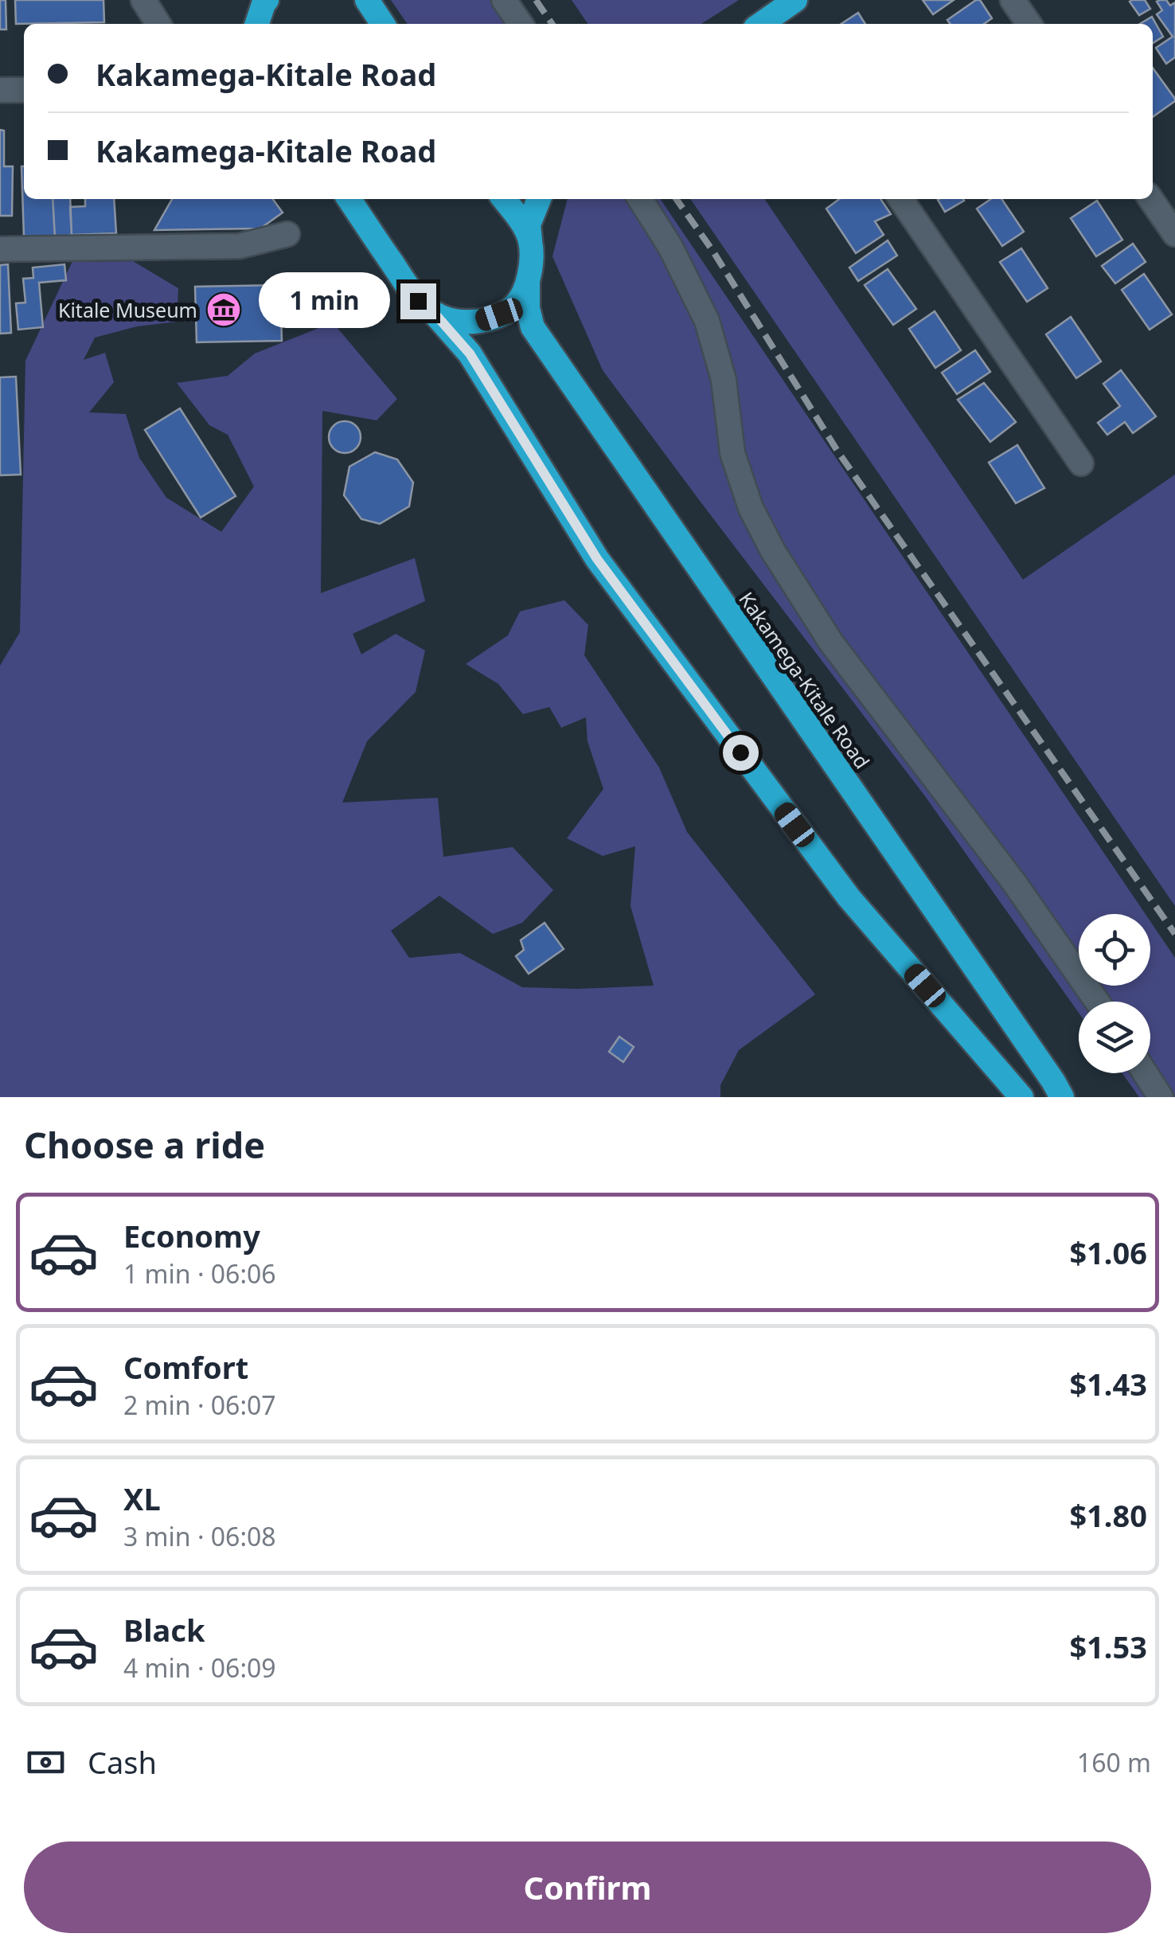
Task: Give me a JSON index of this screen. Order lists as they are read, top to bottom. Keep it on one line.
{"streets":{"highway":["Kakamega-Kitale Road"]},"places":{"museum":["Kitale Museum"]},"page":{"banner":["Kakamega-Kitale Road","Kakamega-Kitale Road"],"bubble":"1 min","heading":"Choose a ride","list":[{"name":"Economy","note":"1 min · 06:06","value":"$1.06"},{"name":"Comfort","note":"2 min · 06:07","value":"$1.43"},{"name":"XL","note":"3 min · 06:08","value":"$1.80"},{"name":"Black","note":"4 min · 06:09","value":"$1.53"}],"pay":["Cash","160 m"],"buttons":"Confirm"}}
